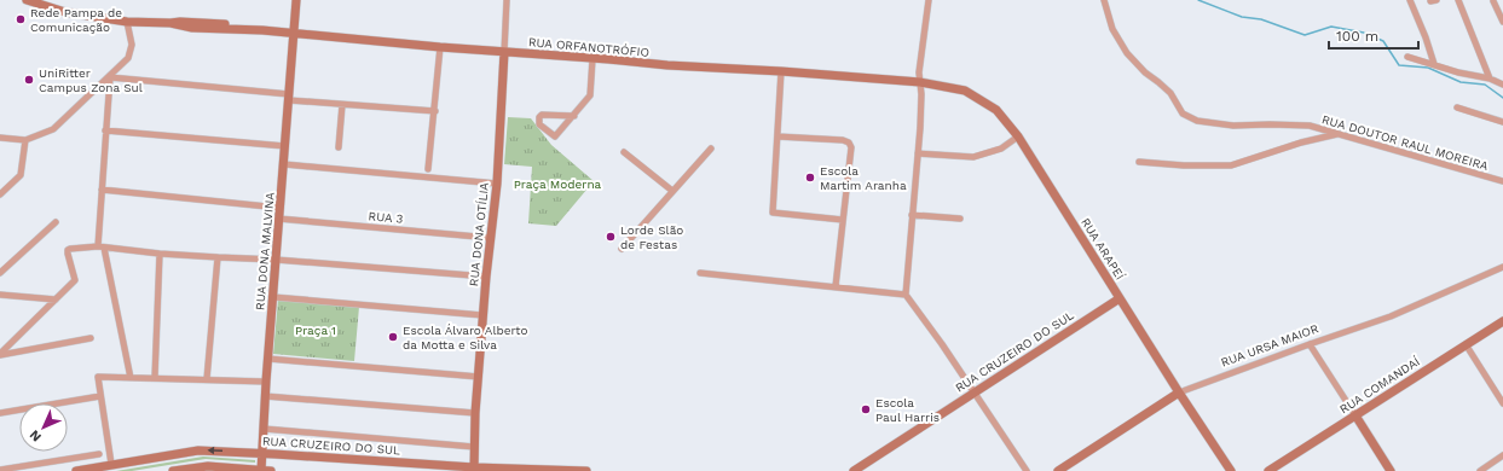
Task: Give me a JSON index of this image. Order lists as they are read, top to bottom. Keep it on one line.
{"streets":{"street":["RUA ORFANOTRÓFIO","RUA DOUTOR RAUL MOREIRA","RUA 3","RUA DONA OTÍLIA","RUA ARAPEÍ","RUA DONA MALVINA","RUA URSA MAIOR","RUA CRUZEIRO DO SUL","RUA COMANDAÍ"]},"crossings":[["RUA ORFANOTRÓFIO","RUA DONA OTÍLIA"],["RUA ORFANOTRÓFIO","RUA ARAPEÍ"],["RUA ORFANOTRÓFIO","RUA DONA MALVINA"],["RUA 3","RUA DONA OTÍLIA"],["RUA 3","RUA DONA MALVINA"],["RUA DONA OTÍLIA","RUA CRUZEIRO DO SUL"],["RUA ARAPEÍ","RUA URSA MAIOR"],["RUA ARAPEÍ","RUA CRUZEIRO DO SUL"],["RUA DONA MALVINA","RUA CRUZEIRO DO SUL"]],"parks":["Praça Moderna","Praça 1"],"places":["Rede Pampa de Comunicação","UniRitter Campus Zona Sul","Escola Martim Aranha","Lorde Slão de Festas","Escola Álvaro Alberto da Motta e Silva","Escola Paul Harris"],"scale_bar":"100 m","north":"bottom left"}
